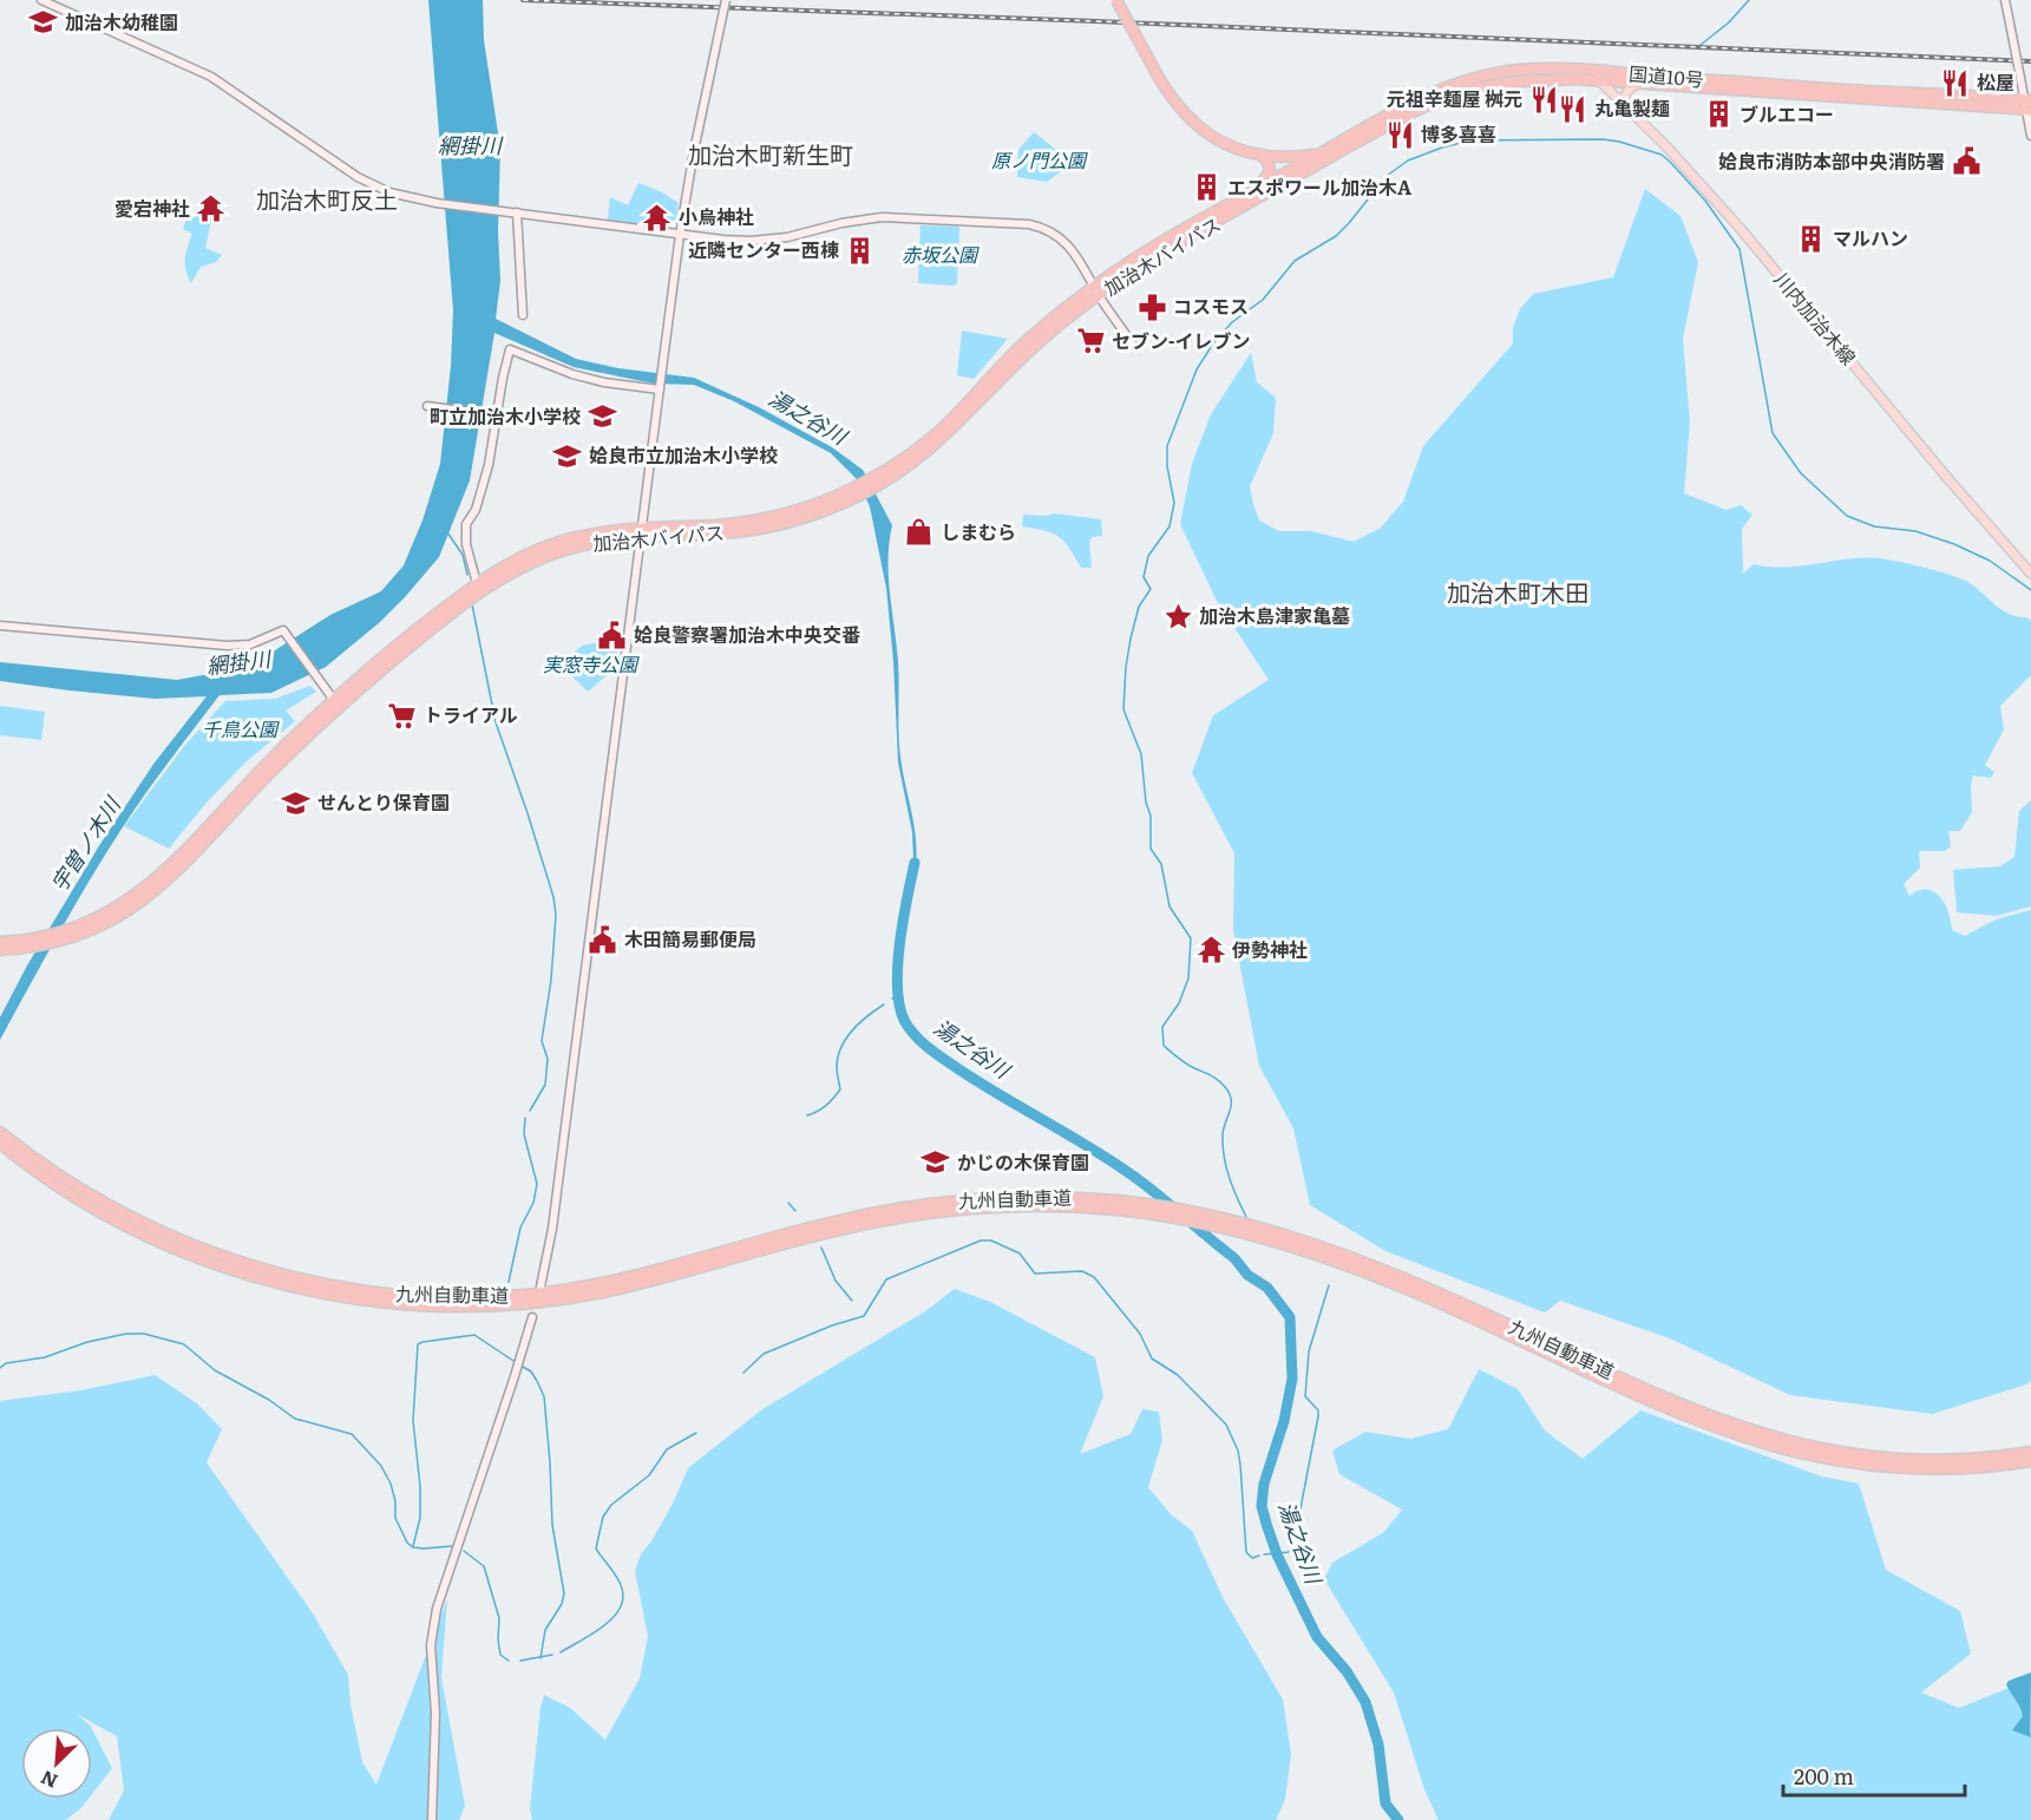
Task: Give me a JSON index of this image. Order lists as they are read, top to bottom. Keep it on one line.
{"streets":{"highway":["国道10号","加治木バイパス","九州自動車道"],"main road":["川内加治木線"]},"crossings":[["国道10号","加治木バイパス"],["国道10号","川内加治木線"]],"districts":["加治木町新生町","加治木町反土","加治木町木田"],"water":["網掛川","湯之谷川","宇曽ノ木川"],"parks":["原ノ門公園","赤坂公園","実窓寺公園","千鳥公園"],"places":{"school or university":["加治木幼稚園","町立加治木小学校","姶良市立加治木小学校","せんとり保育園","かじの木保育園"],"restaurant":["松屋","元祖辛麺屋 桝元","丸亀製麺","博多喜喜"],"building":["ブルエコー","エスポワール加治木A","マルハン","近隣センター西棟"],"public building":["姶良市消防本部中央消防署","姶良警察署加治木中央交番","木田簡易郵便局"],"temple":["愛宕神社","小烏神社","伊勢神社"],"pharmacy":["コスモス"],"supermarket":["セブン-イレブン","トライアル"],"shop":["しまむら"],"place":["加治木島津家亀墓"]},"scale_bar":"200 m","north":"bottom left"}
